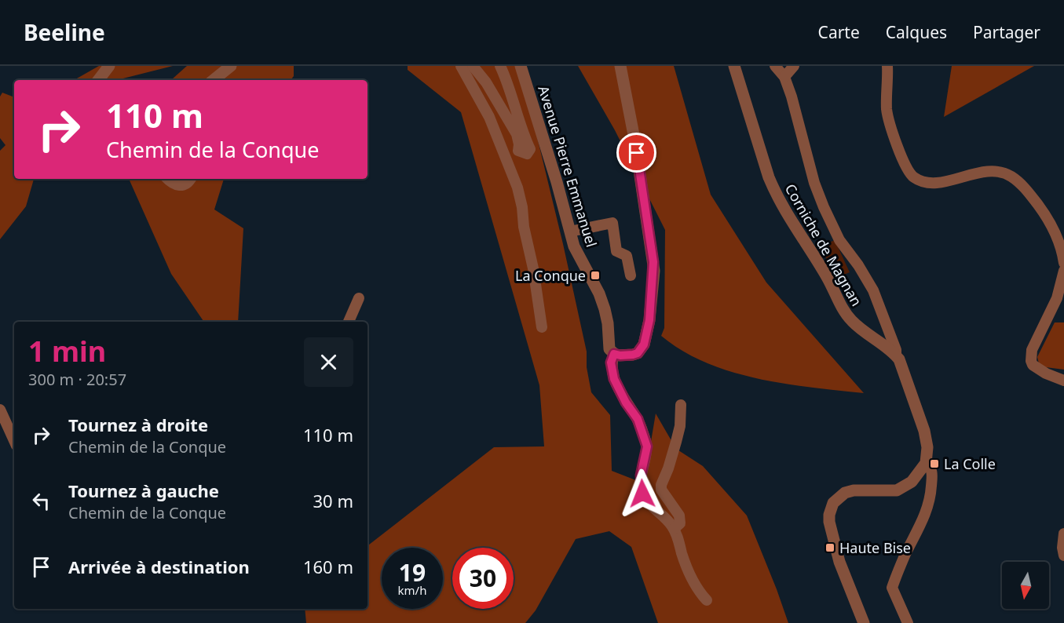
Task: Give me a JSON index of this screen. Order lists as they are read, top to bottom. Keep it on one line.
{"streets":{"street":["Avenue Pierre Emmanuel","Corniche de Magnan"]},"places":{"transit":["La Conque","La Colle","Haute Bise"]},"north":"bottom","page":{"header":"Beeline","nav":["Carte","Calques","Partager"],"turn":["110 m","Chemin de la Conque"],"heading":["1 min","300 m · 20:57"],"list":[{"name":"Tournez à droite","note":"Chemin de la Conque","value":"110 m"},{"name":"Tournez à gauche","note":"Chemin de la Conque","value":"30 m"},{"name":"Arrivée à destination","value":"160 m"}],"speed":"19 km/h","limit":"30"}}
